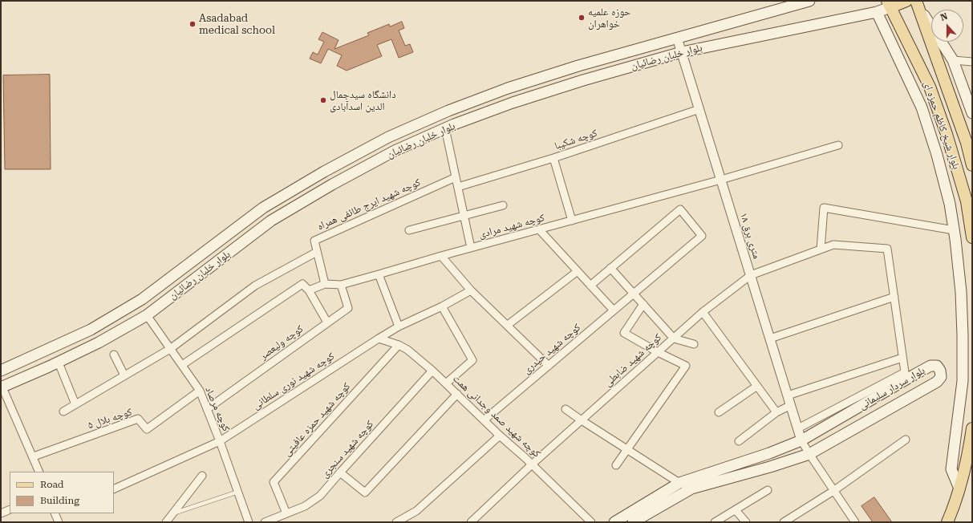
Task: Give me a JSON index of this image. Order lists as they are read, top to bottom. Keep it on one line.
{"streets":{"main road":["بلوار خلبان رضائیان","بلوار شیخ کاظم حمزه ای","بلوار سردار سلیمانی"],"street":["کوچه شکیبا","کوچه شهید ایرج طائفی همراه","کوچه شهید مرادی","۱۸ متری برق","کوچه ولیعصر","کوچه شهید حیدری","کوچه شهید ضابطی","کوچه شهید نوری سلطانی","کوچه مرصاد","کوچه شهید صمد وجدانی همت","کوچه بلال ۵","کوچه شهید حمزه عافیتی","کوچه شهید سنجری"]},"crossings":[["بلوار خلبان رضائیان","بلوار شیخ کاظم حمزه ای"],["بلوار خلبان رضائیان","۱۸ متری برق"],["بلوار خلبان رضائیان","کوچه مرصاد"],["کوچه شکیبا","۱۸ متری برق"],["کوچه شهید ایرج طائفی همراه","کوچه شهید مرادی"],["کوچه شهید مرادی","۱۸ متری برق"],["کوچه شهید مرادی","کوچه ولیعصر"],["۱۸ متری برق","کوچه شهید ضابطی"],["۱۸ متری برق","بلوار سردار سلیمانی"],["کوچه ولیعصر","کوچه مرصاد"],["کوچه شهید حیدری","کوچه شهید صمد وجدانی همت"],["کوچه شهید ضابطی","کوچه شهید صمد وجدانی همت"],["کوچه شهید نوری سلطانی","کوچه مرصاد"],["کوچه شهید نوری سلطانی","کوچه شهید صمد وجدانی همت"],["کوچه مرصاد","کوچه بلال ۵"],["کوچه شهید صمد وجدانی همت","کوچه شهید حمزه عافیتی"],["کوچه شهید صمد وجدانی همت","کوچه شهید سنجری"],["کوچه شهید حمزه عافیتی","کوچه شهید سنجری"]],"places":["حوزه علمیه خواهران","Asadabad medical school","دانشگاه سیدجمال الدین اسدآبادی"],"legend":["Road","Building"],"north":"top"}
